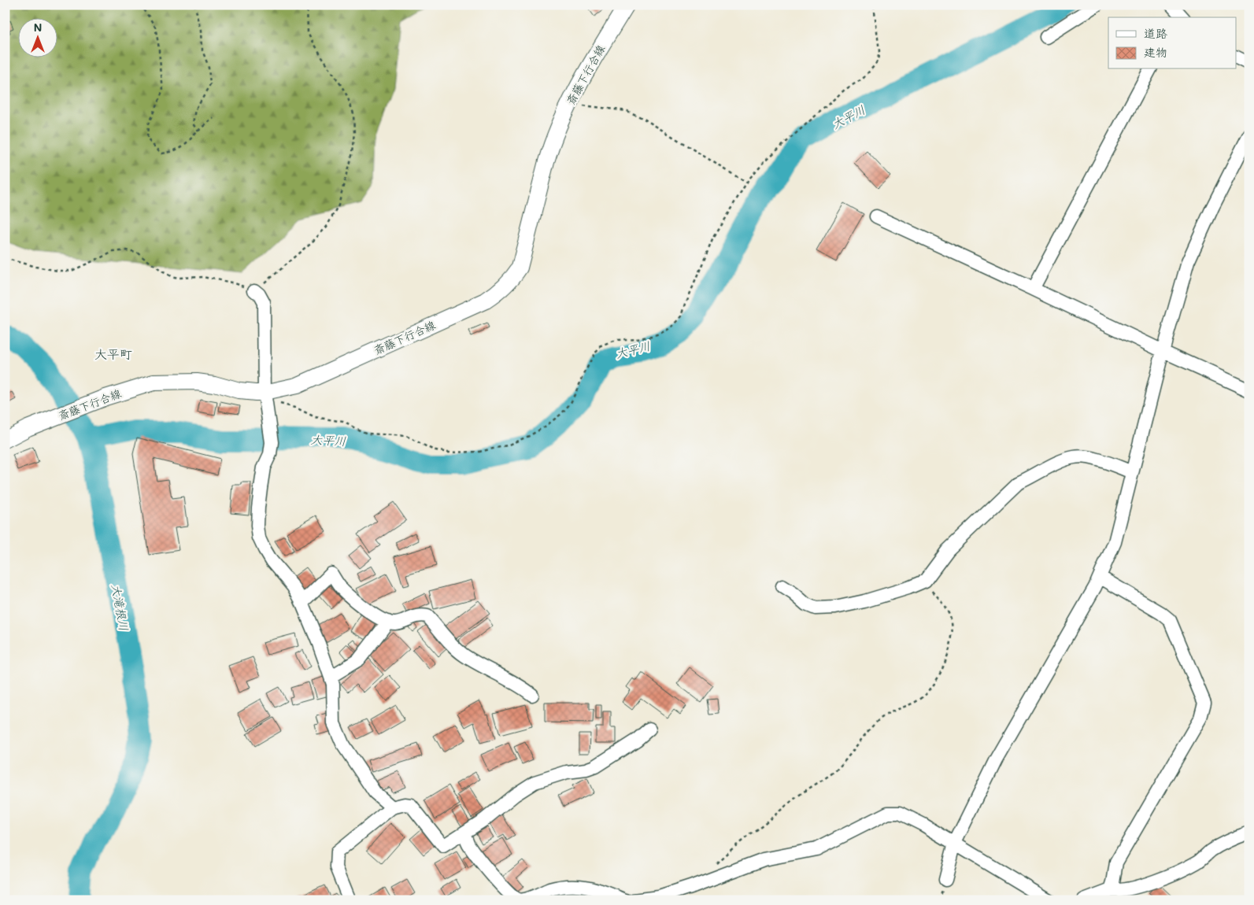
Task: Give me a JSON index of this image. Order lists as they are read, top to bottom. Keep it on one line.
{"streets":{"main road":["斎藤下行合線"]},"districts":["大平町"],"water":["大平川","大滝根川"],"legend":["道路","建物"],"north":"top"}
